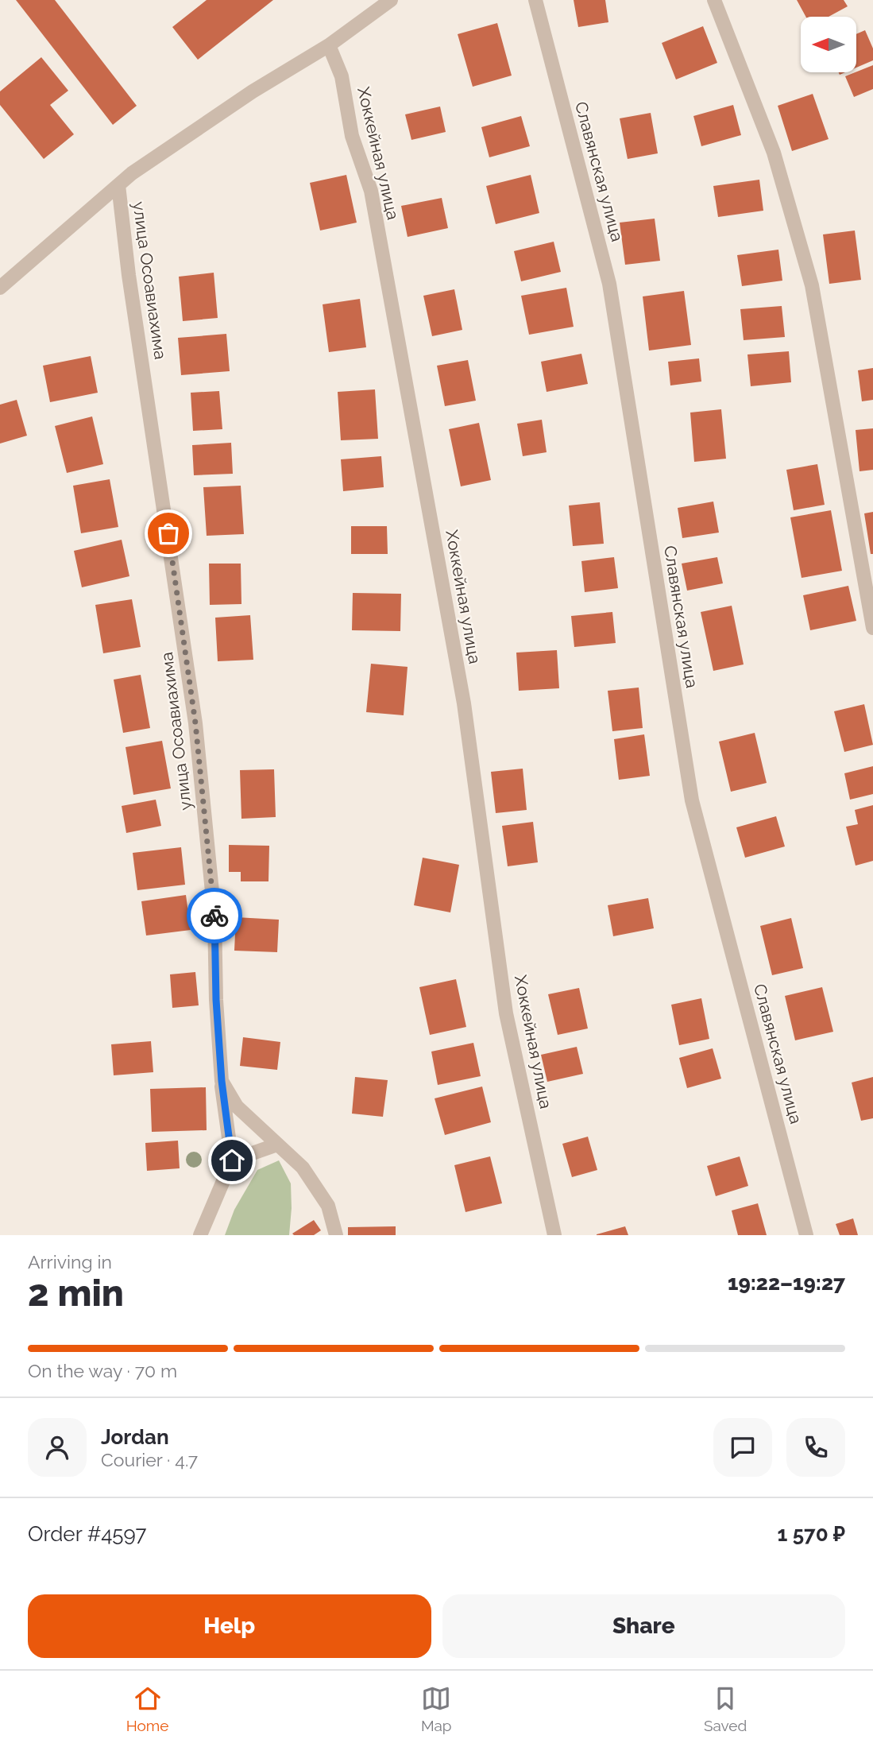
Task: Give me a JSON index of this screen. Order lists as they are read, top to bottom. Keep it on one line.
{"streets":{"street":["Хоккейная улица","Славянская улица","улица Осоавиахима"]},"north":"left","page":{"heading":["2 min","Arriving in","19:22–19:27"],"panel":["Jordan","Courier · 4.7","Order #4597","1 570 ₽"],"bar":"On the way · 70 m","buttons":["Help","Share"],"tabs":["Home","Map","Saved"]}}
